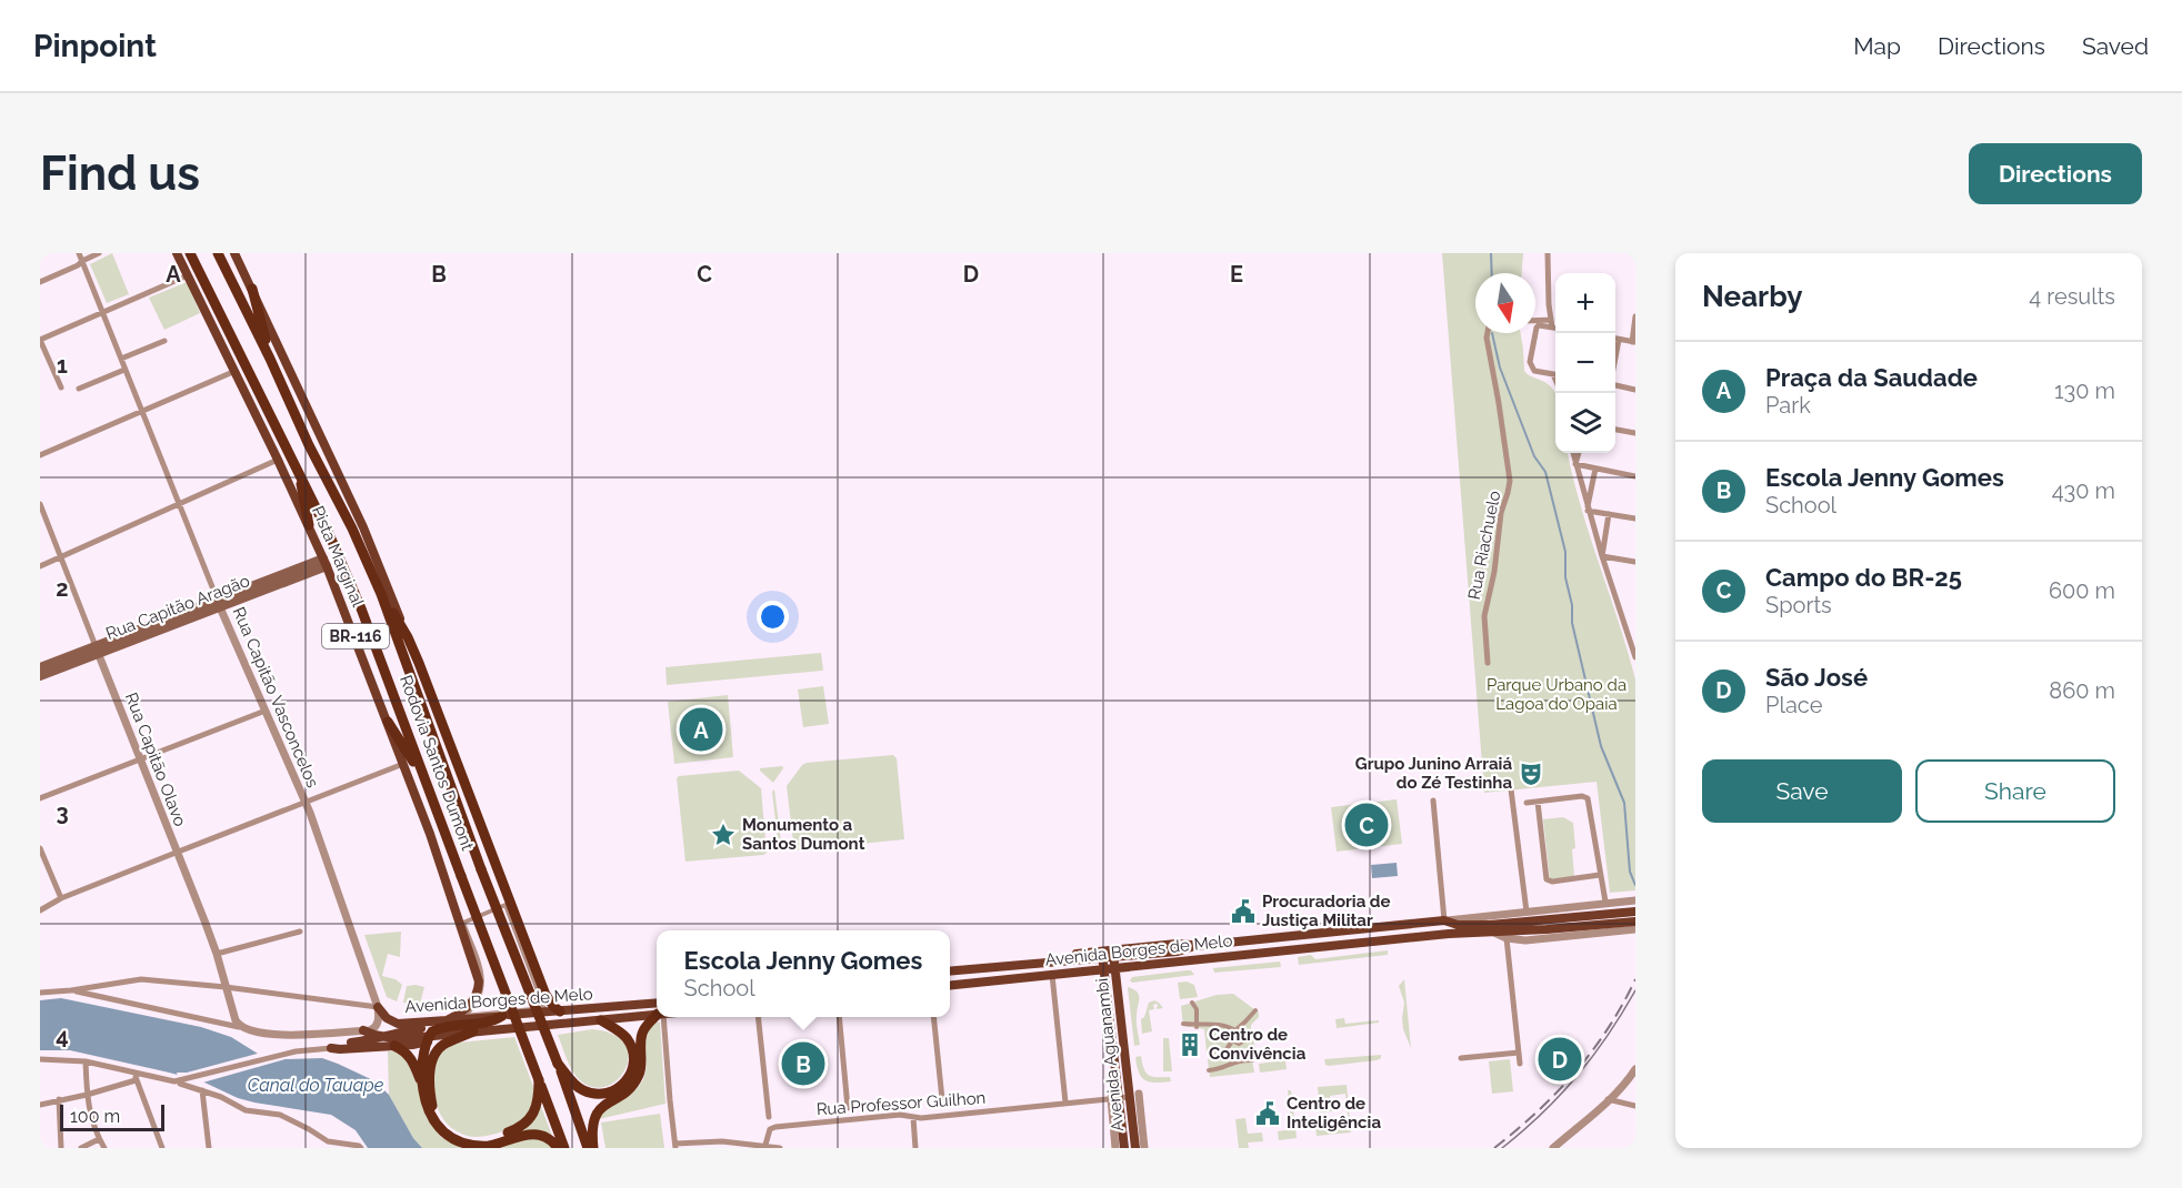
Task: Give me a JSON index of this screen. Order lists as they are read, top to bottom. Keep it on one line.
{"streets":{"highway":["BR-116","Rodovia Santos Dumont"],"main road":["Pista Marginal","Rua Capitão Aragão","Avenida Borges de Melo","Avenida Aguanambi"],"street":["Rua Riachuelo","Rua Capitão Vasconcelos","Rua Capitão Olavo","Rua Professor Guilhon"]},"crossings":[["Pista Marginal","Rua Capitão Aragão"],["Pista Marginal","Avenida Borges de Melo"],["Rua Capitão Aragão","Rua Capitão Vasconcelos"],["Rua Capitão Aragão","Rua Capitão Olavo"],["Rua Capitão Vasconcelos","Avenida Borges de Melo"],["Rua Capitão Olavo","Avenida Borges de Melo"],["Avenida Borges de Melo","Avenida Aguanambi"],["Avenida Aguanambi","Rua Professor Guilhon"]],"water":["Canal do Tauape"],"parks":["Parque Urbano da Lagoa do Opaia"],"places":{"theatre":["Grupo Junino Arraiá do Zé Testinha"],"place":["Monumento a Santos Dumont"],"public building":["Procuradoria de Justiça Militar","Centro de Inteligência"],"building":["Centro de Convivência"]},"scale_bar":"100 m","north":"bottom","page":{"header":"Pinpoint","nav":["Map","Directions","Saved"],"buttons":["Directions",["Save","Share"]],"title":"Find us","heading":["Nearby","4 results"],"map_buttons":["+","−"],"list":[{"mark":"A","name":"Praça da Saudade","note":"Park","value":"130 m"},{"mark":"B","name":"Escola Jenny Gomes","note":"School","value":"430 m"},{"mark":"C","name":"Campo do BR-25","note":"Sports","value":"600 m"},{"mark":"D","name":"São José","note":"Place","value":"860 m"}],"pins":["A","C","D","B"],"popup":["Escola Jenny Gomes","School"],"scale":"100 m"},"grid":{"columns":["A","B","C","D","E"],"rows":["1","2","3","4"]}}
